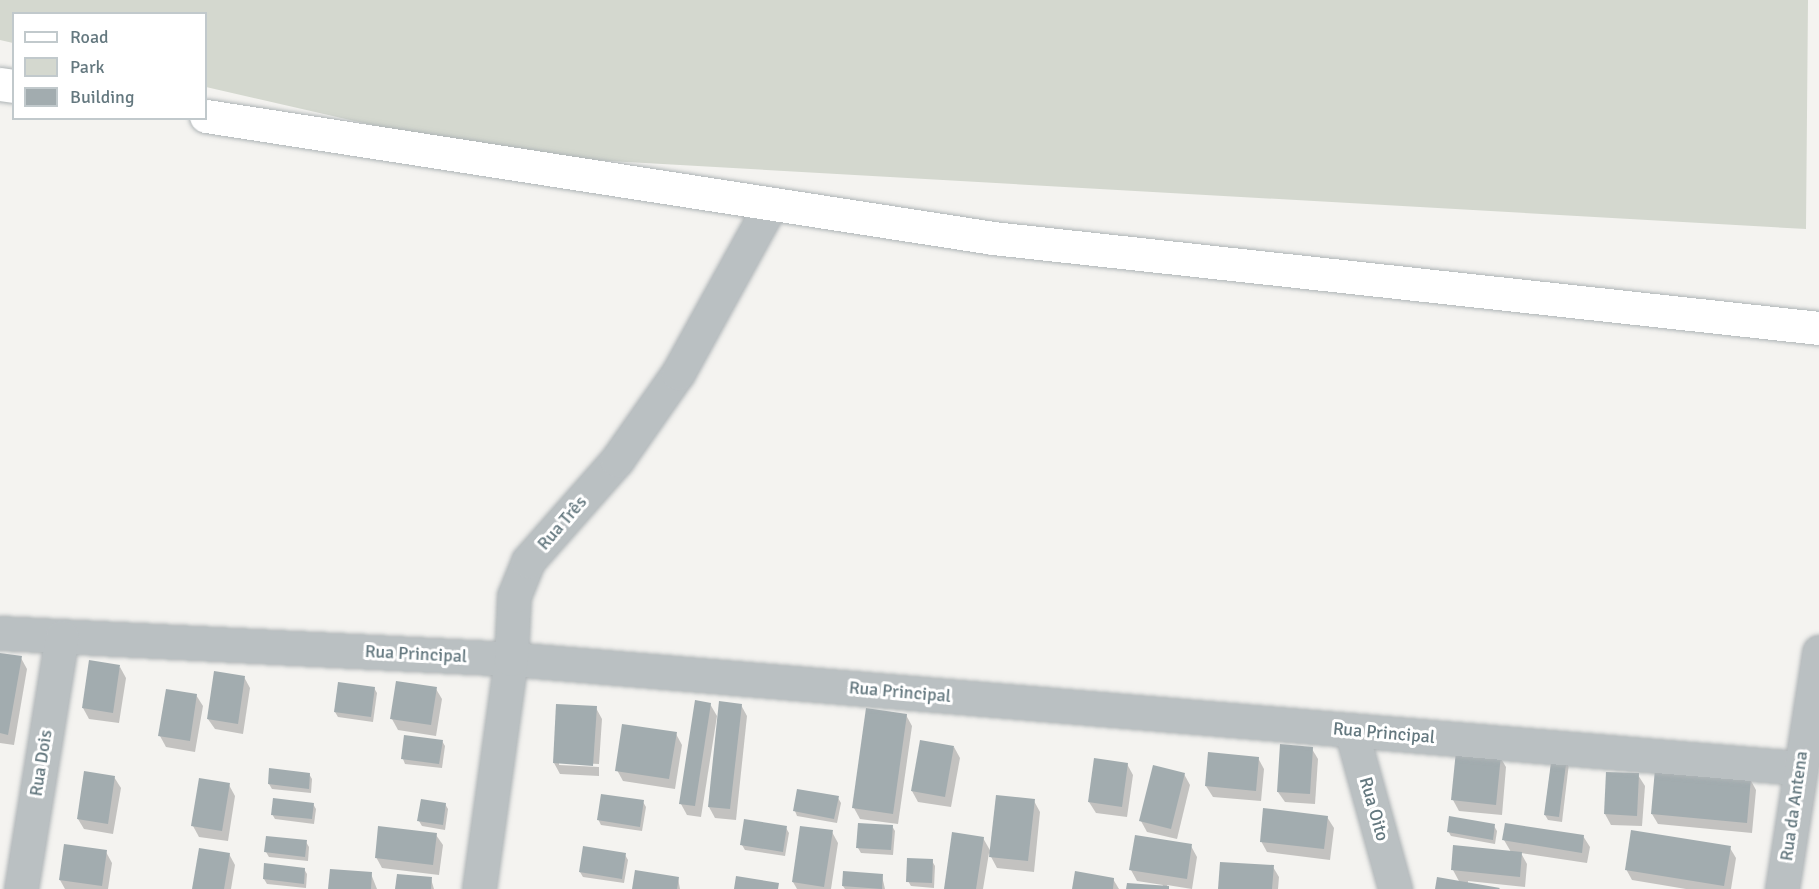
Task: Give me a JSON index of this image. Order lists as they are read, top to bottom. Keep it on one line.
{"streets":{"street":["Rua Três","Rua Principal","Rua Dois","Rua da Antena","Rua Oito"]},"crossings":[["Rua Três","Rua Principal"],["Rua Principal","Rua Dois"],["Rua Principal","Rua da Antena"],["Rua Principal","Rua Oito"]],"legend":["Road","Park","Building"]}
